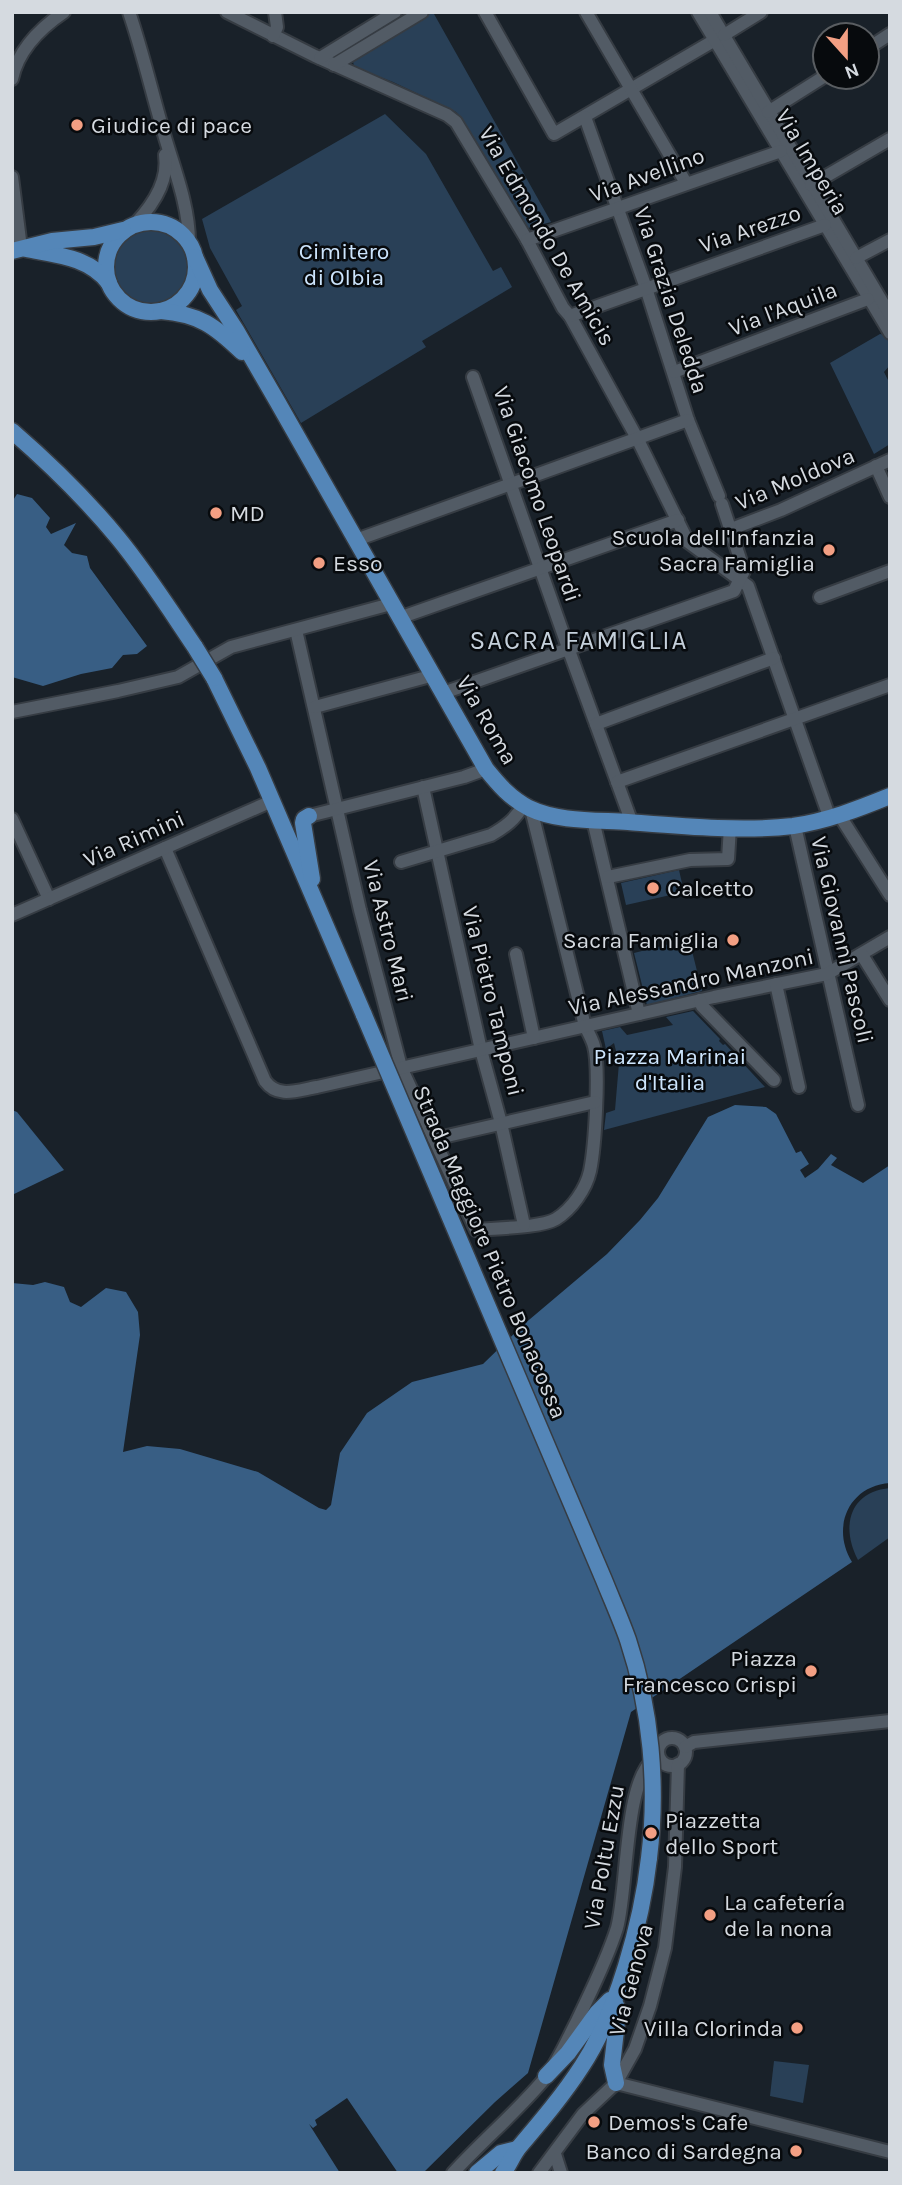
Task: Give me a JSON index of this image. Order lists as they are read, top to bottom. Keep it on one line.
{"streets":{"main road":["Via Roma","Strada Maggiore Pietro Bonacossa"],"street":["Via Imperia","Via Avellino","Via Arezzo","Via Edmondo De Amicis","Via Grazia Deledda","Via l'Aquila","Via Moldova","Via Giacomo Leopardi","Via Rimini","Via Astro Mari","Via Giovanni Pascoli","Via Alessandro Manzoni","Via Pietro Tamponi","Via Poltu Ezzu","Via Genova"]},"crossings":[["Via Imperia","Via Avellino"],["Via Imperia","Via Arezzo"],["Via Imperia","Via l'Aquila"],["Via Avellino","Via Edmondo De Amicis"],["Via Avellino","Via Grazia Deledda"],["Via Arezzo","Via Edmondo De Amicis"],["Via Arezzo","Via Grazia Deledda"],["Via Edmondo De Amicis","Via Grazia Deledda"],["Via Grazia Deledda","Via l'Aquila"],["Via Grazia Deledda","Via Moldova"],["Via Grazia Deledda","Via Roma"],["Via Giacomo Leopardi","Via Roma"],["Via Roma","Via Giovanni Pascoli"],["Via Rimini","Via Alessandro Manzoni"],["Via Rimini","Strada Maggiore Pietro Bonacossa"],["Via Astro Mari","Via Alessandro Manzoni"],["Via Astro Mari","Via Pietro Tamponi"],["Via Giovanni Pascoli","Via Alessandro Manzoni"],["Via Alessandro Manzoni","Via Pietro Tamponi"],["Via Poltu Ezzu","Via Genova"]],"districts":["SACRA FAMIGLIA"],"parks":["Cimitero di Olbia","Piazza Marinai d'Italia"],"places":["Giudice di pace","MD","Scuola dell'Infanzia Sacra Famiglia","Esso","Calcetto","Sacra Famiglia","Piazza Francesco Crispi","Piazzetta dello Sport","La cafetería de la nona","Villa Clorinda","Demos's Cafe","Banco di Sardegna"],"north":"bottom"}
